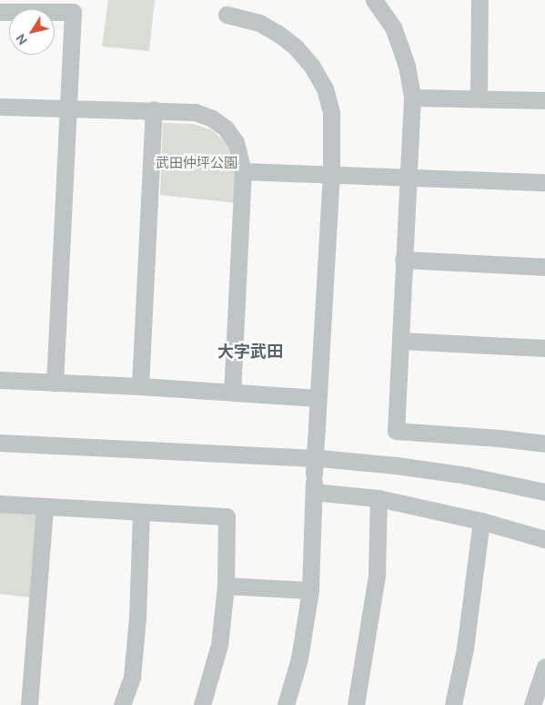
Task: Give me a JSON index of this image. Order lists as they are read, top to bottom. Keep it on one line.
{"districts":["大字武田"],"parks":["武田仲坪公園"],"north":"bottom left"}
